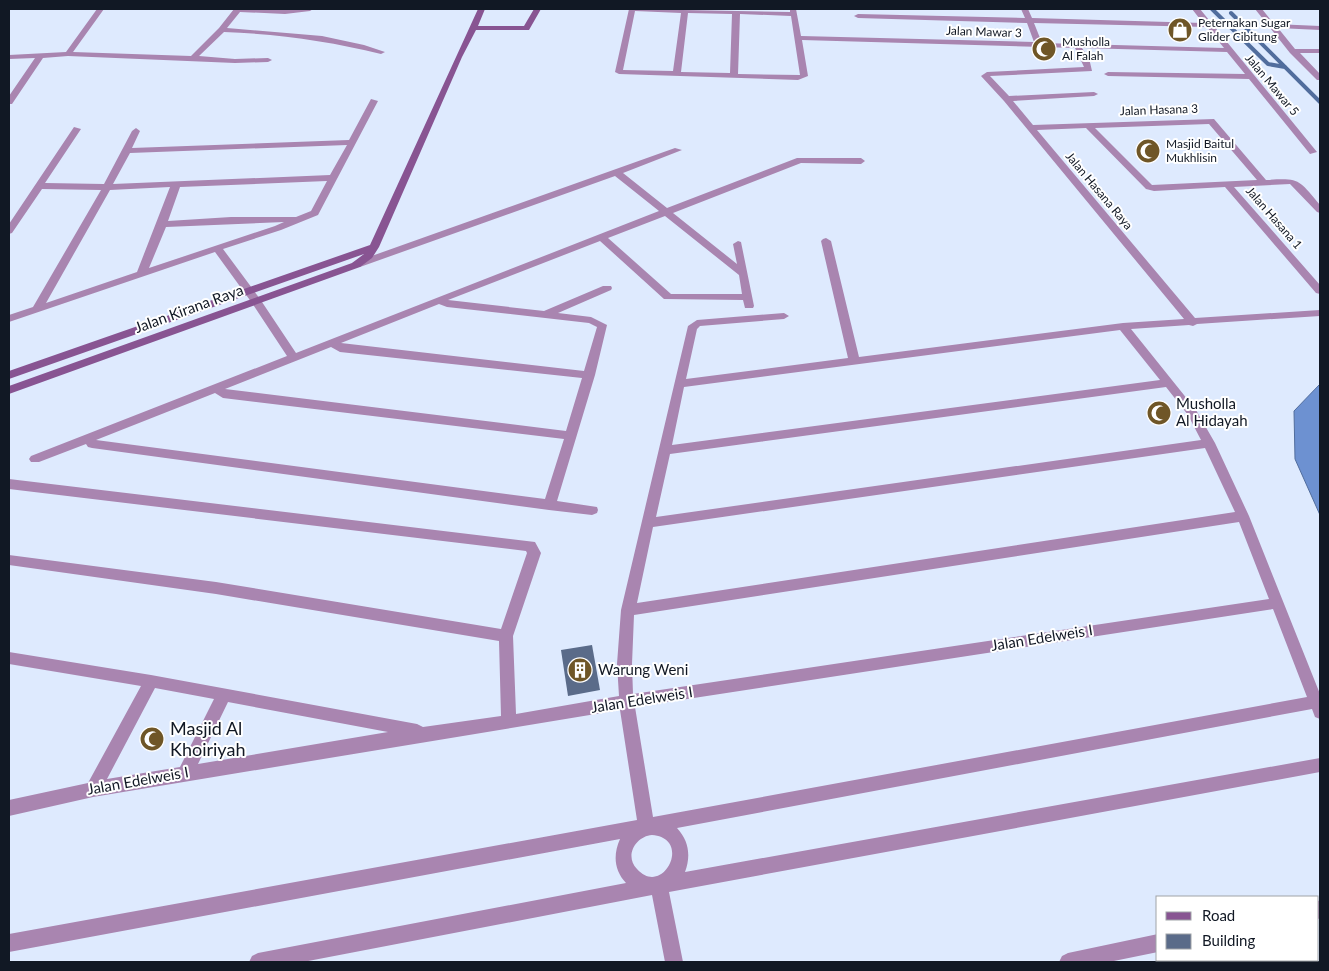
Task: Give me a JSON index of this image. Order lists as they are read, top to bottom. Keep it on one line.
{"streets":{"street":["Jalan Mawar 3","Jalan Mawar 5","Jalan Hasana 3","Jalan Hasana Raya","Jalan Hasana 1","Jalan Kirana Raya","Jalan Edelweis I"]},"crossings":[["Jalan Mawar 3","Jalan Mawar 5"],["Jalan Mawar 3","Jalan Hasana Raya"],["Jalan Hasana 3","Jalan Hasana Raya"]],"places":{"shop":["Peternakan Sugar Glider Cibitung"],"mosque":["Musholla Al Falah","Masjid Baitul Mukhlisin","Musholla Al Hidayah","Masjid Al Khoiriyah"],"building":["Warung Weni"]},"legend":["Road","Building"]}
